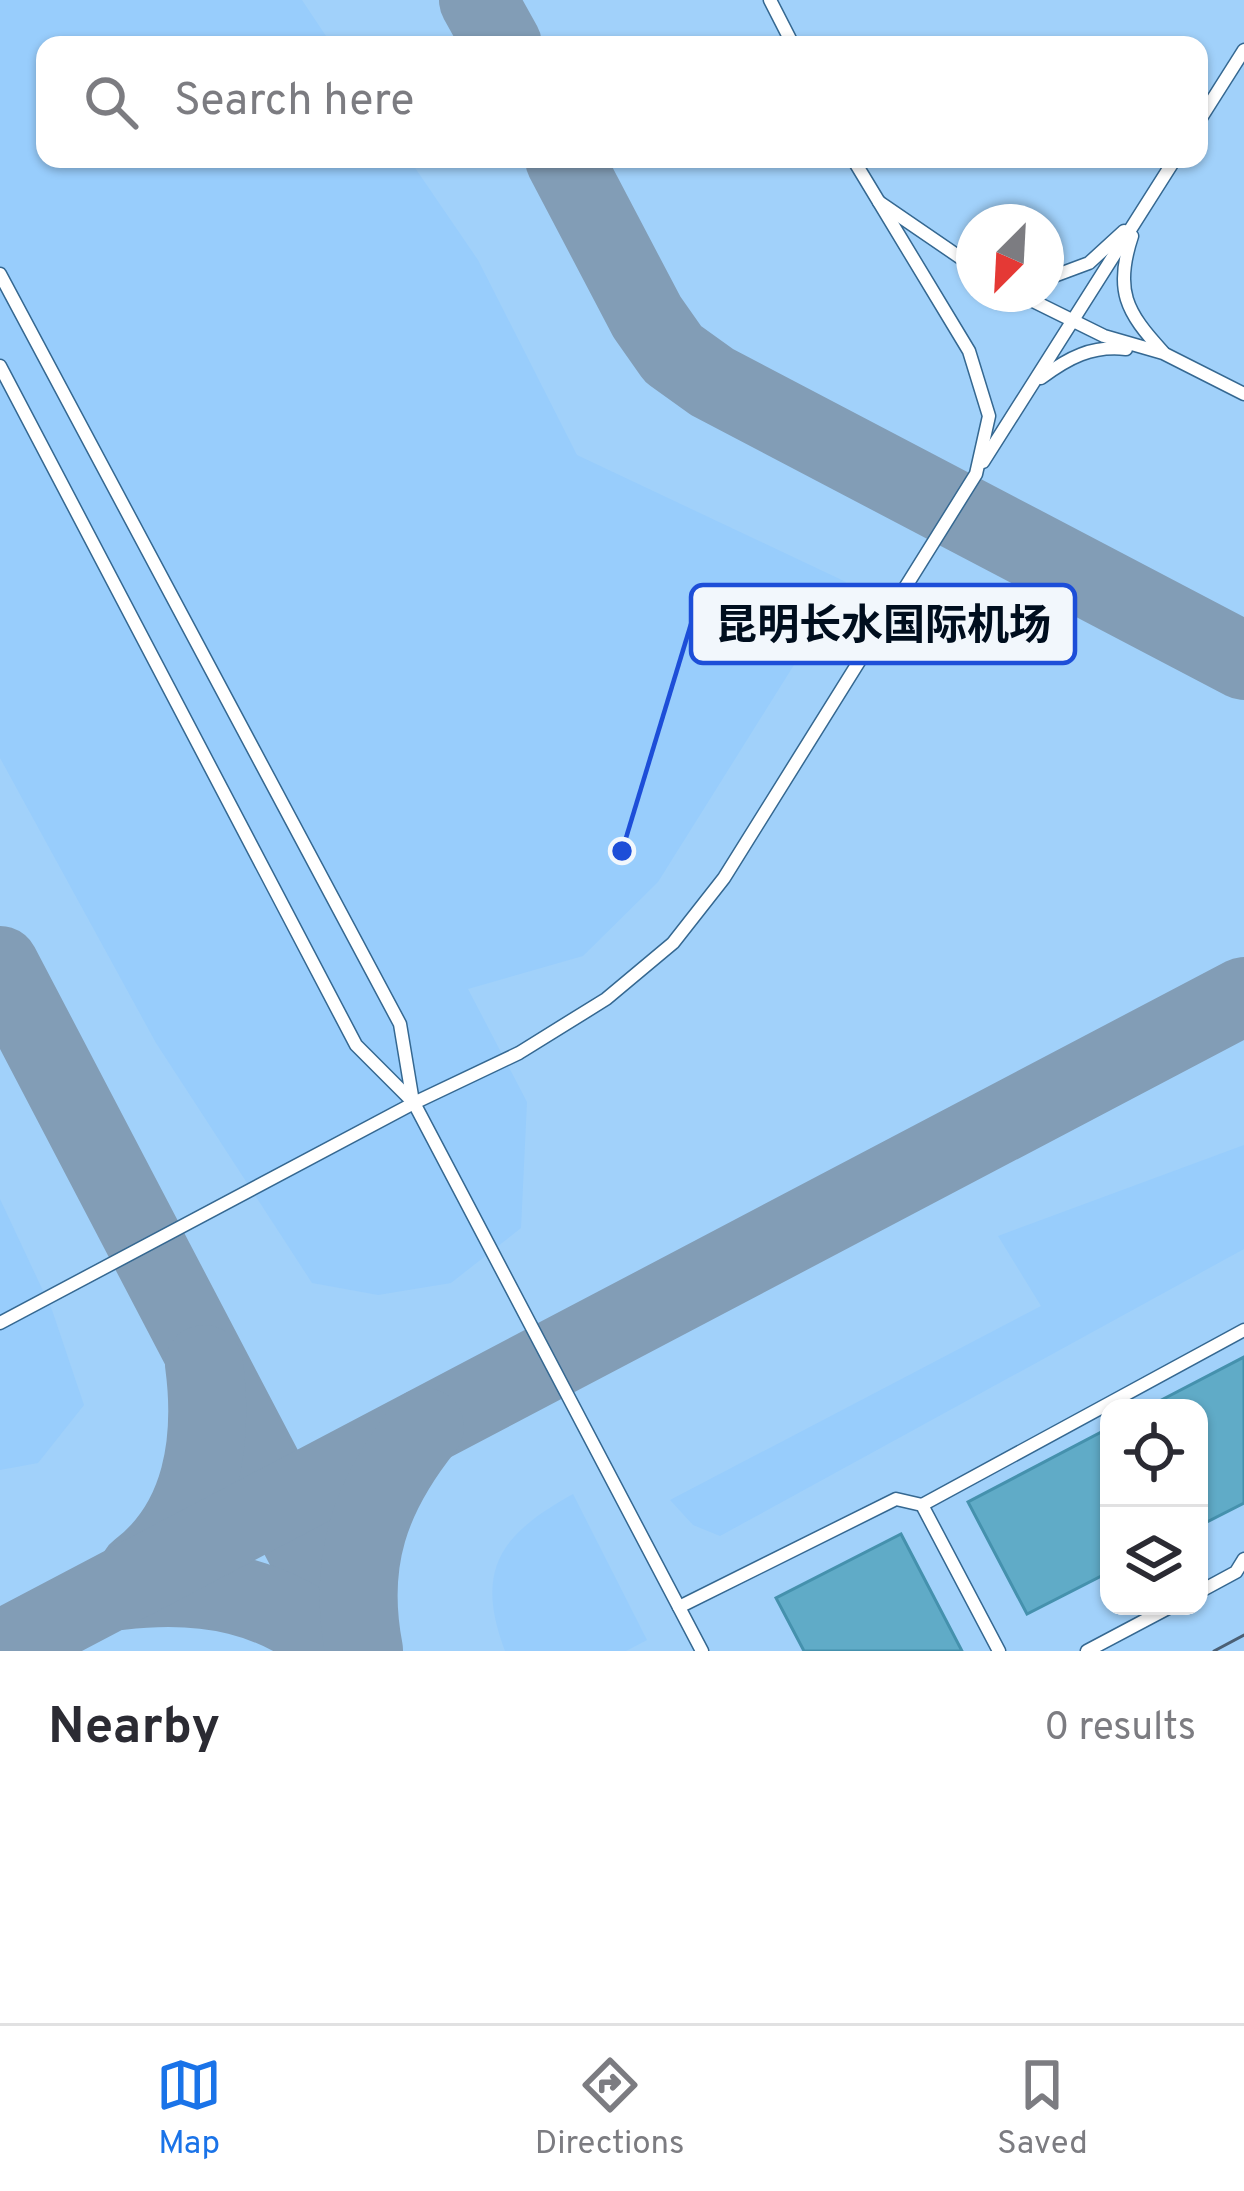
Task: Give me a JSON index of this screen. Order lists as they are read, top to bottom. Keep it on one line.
{"places":["昆明长水国际机场"],"north":"bottom left","page":{"search":"Search here","heading":["Nearby","0 results"],"nav":["Map","Directions","Saved"]}}
